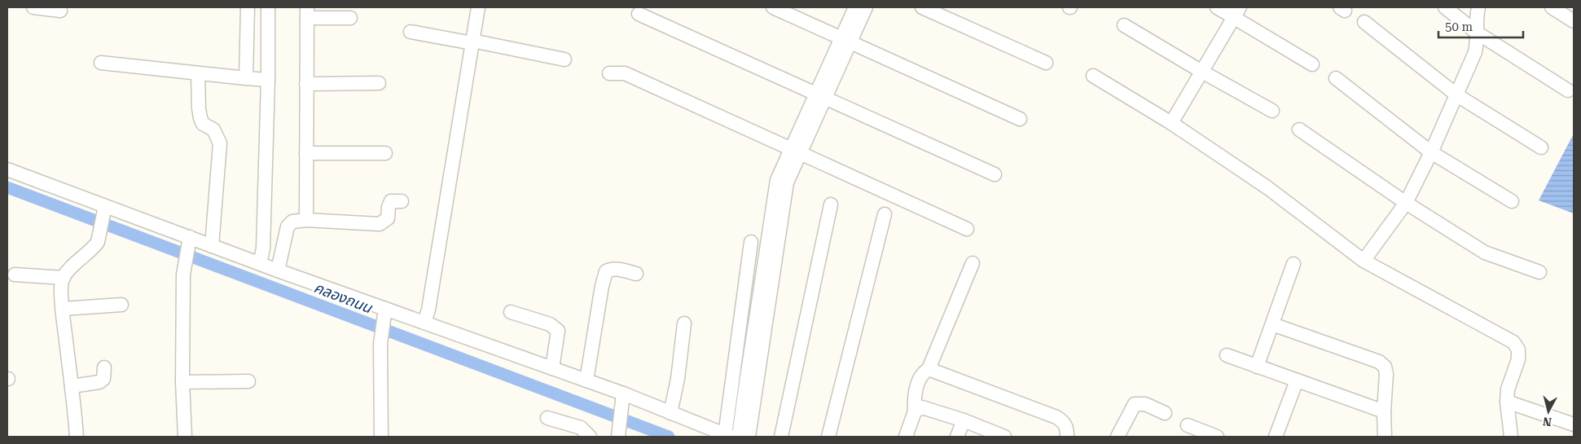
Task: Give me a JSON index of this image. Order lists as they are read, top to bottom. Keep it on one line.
{"water":["คลองถนน"],"scale_bar":"50 m","north":"bottom"}
